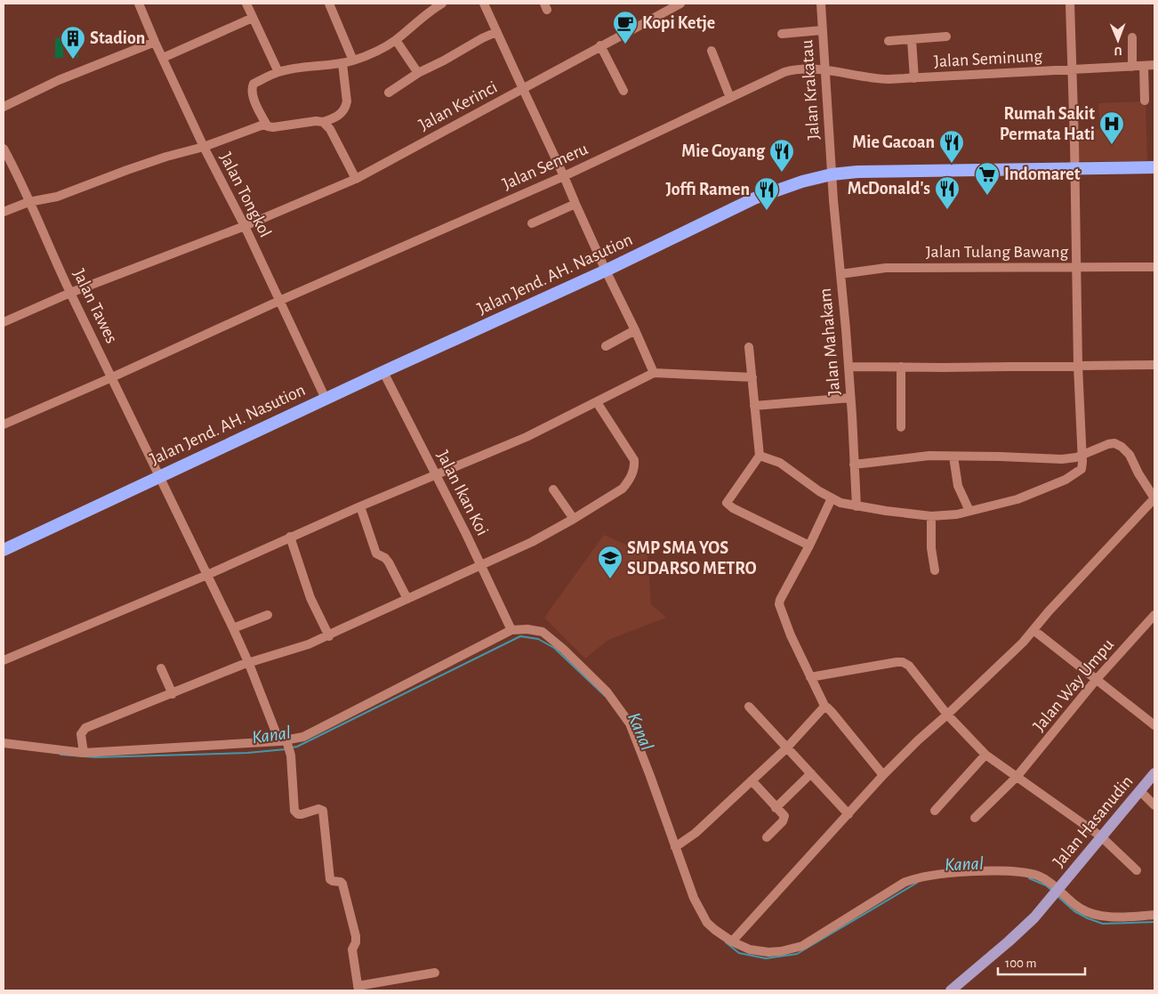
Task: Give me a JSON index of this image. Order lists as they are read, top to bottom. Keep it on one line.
{"streets":{"highway":["Jalan Jend. AH. Nasution"],"main road":["Jalan Hasanudin"],"street":["Jalan Seminung","Jalan Krakatau","Jalan Kerinci","Jalan Semeru","Jalan Tongkol","Jalan Tulang Bawang","Jalan Tawes","Jalan Mahakam","Jalan Ikan Koi","Jalan Way Umpu"]},"crossings":[["Jalan Seminung","Jalan Krakatau"],["Jalan Seminung","Jalan Semeru"],["Jalan Krakatau","Jalan Semeru"],["Jalan Krakatau","Jalan Jend. AH. Nasution"],["Jalan Krakatau","Jalan Mahakam"],["Jalan Kerinci","Jalan Tongkol"],["Jalan Kerinci","Jalan Tawes"],["Jalan Semeru","Jalan Tongkol"],["Jalan Semeru","Jalan Tawes"],["Jalan Tongkol","Jalan Jend. AH. Nasution"],["Jalan Tulang Bawang","Jalan Mahakam"],["Jalan Jend. AH. Nasution","Jalan Tawes"],["Jalan Jend. AH. Nasution","Jalan Mahakam"],["Jalan Jend. AH. Nasution","Jalan Ikan Koi"]],"water":["Kanal"],"places":{"cafe":["Kopi Ketje"],"building":["Stadion"],"hospital":["Rumah Sakit Permata Hati"],"restaurant":["Mie Gacoan","Mie Goyang","McDonald's","Joffi Ramen"],"supermarket":["Indomaret"],"school or university":["SMP SMA YOS SUDARSO METRO"]},"scale_bar":"100 m","north":"bottom"}
